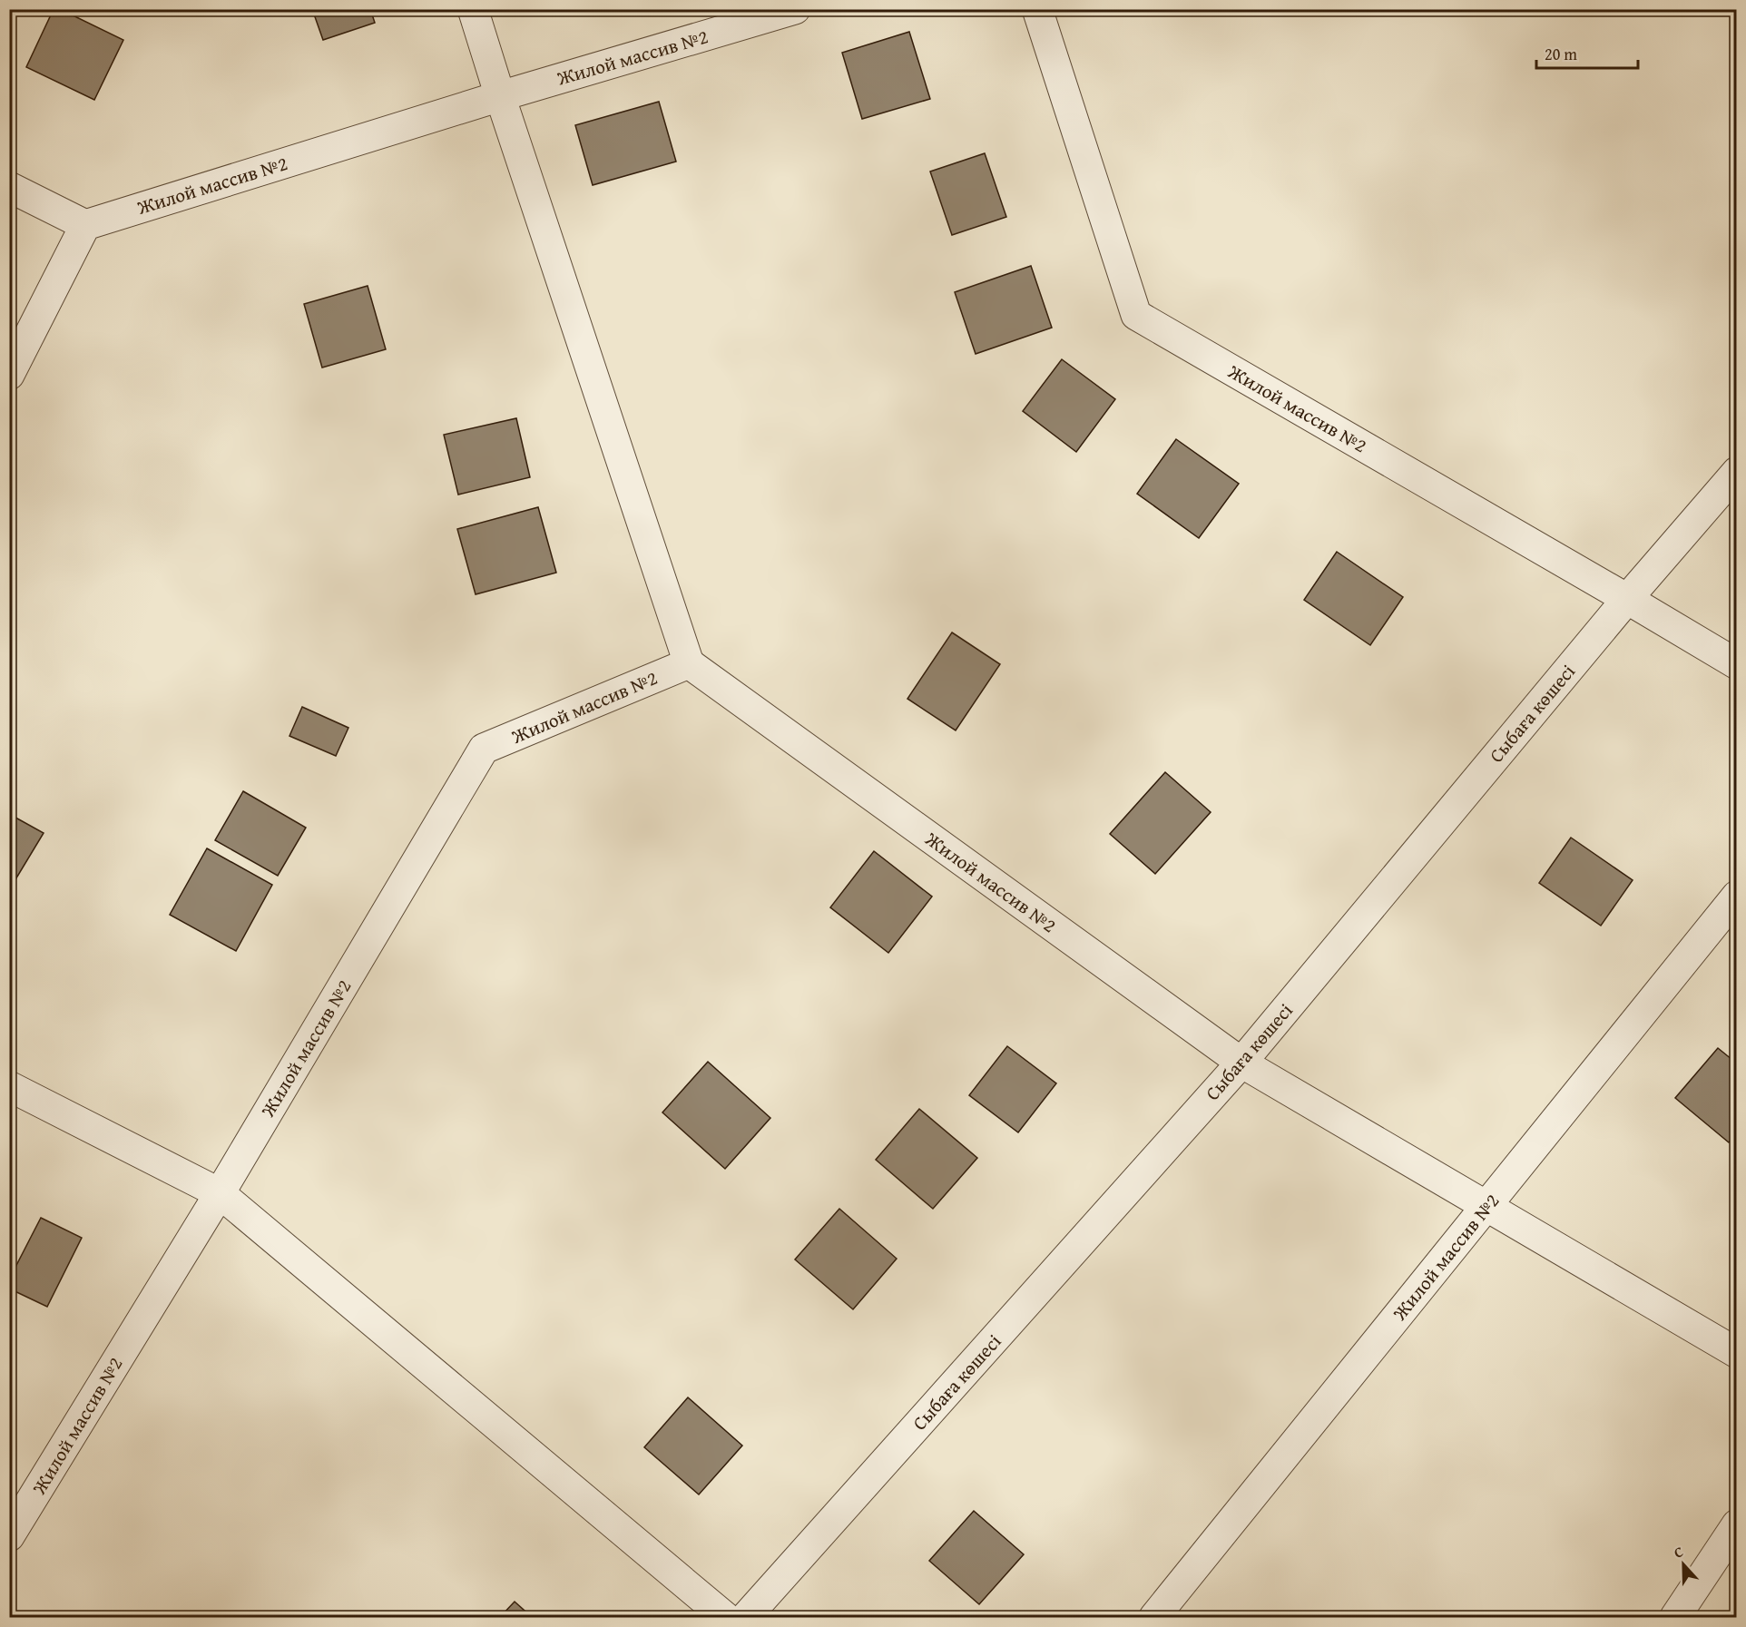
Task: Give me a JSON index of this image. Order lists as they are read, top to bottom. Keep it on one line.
{"streets":{"street":["Жилой массив №2","Сыбаға көшесі"]},"crossings":[["Жилой массив №2","Сыбаға көшесі"]],"scale_bar":"20 m","north":"top"}
